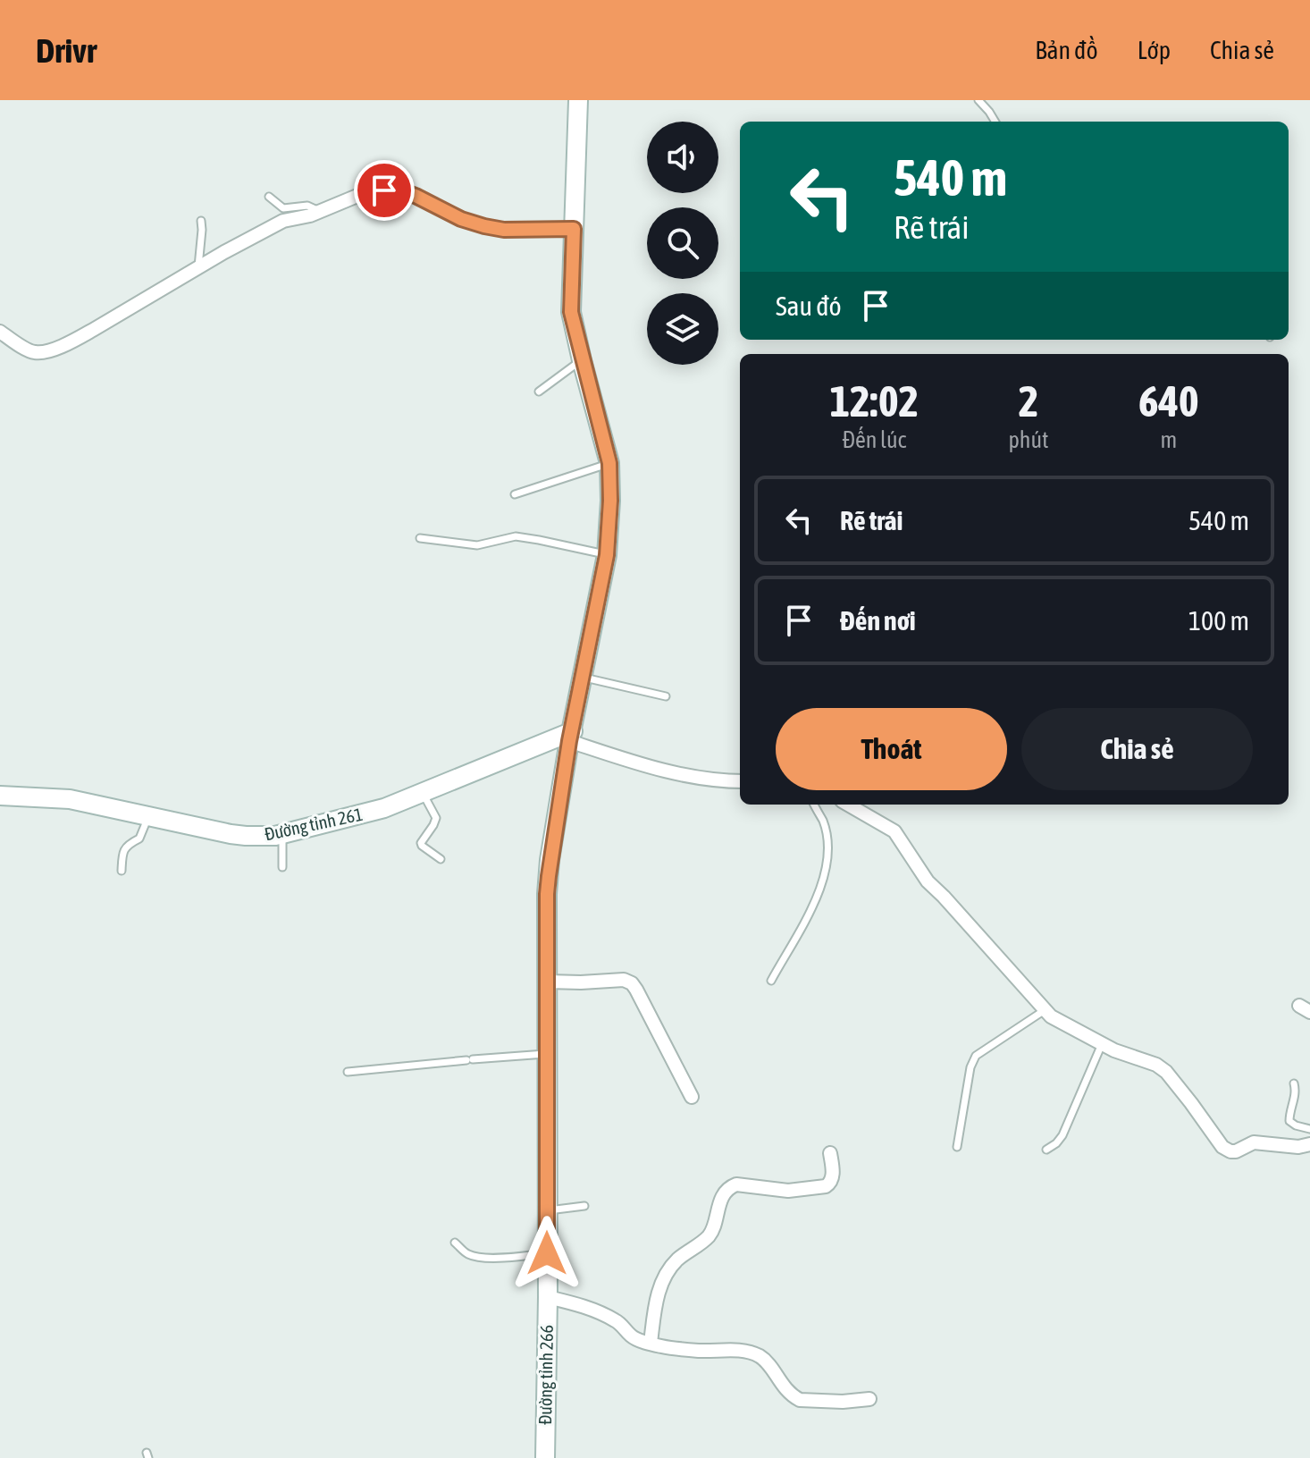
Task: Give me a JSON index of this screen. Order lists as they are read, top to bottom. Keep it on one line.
{"streets":{"main road":["Đường tỉnh 261","Đường tỉnh 266"]},"crossings":[["Đường tỉnh 261","Đường tỉnh 266"]],"page":{"header":"Drivr","nav":["Bản đồ","Lớp","Chia sẻ"],"turn":["540 m","Rẽ trái"],"then":"Sau đó","eta":["12:02","Đến lúc","2","phút","640","m"],"list":[{"name":"Rẽ trái","value":"540 m"},{"name":"Đến nơi","value":"100 m"}],"buttons":["Thoát","Chia sẻ"]}}
